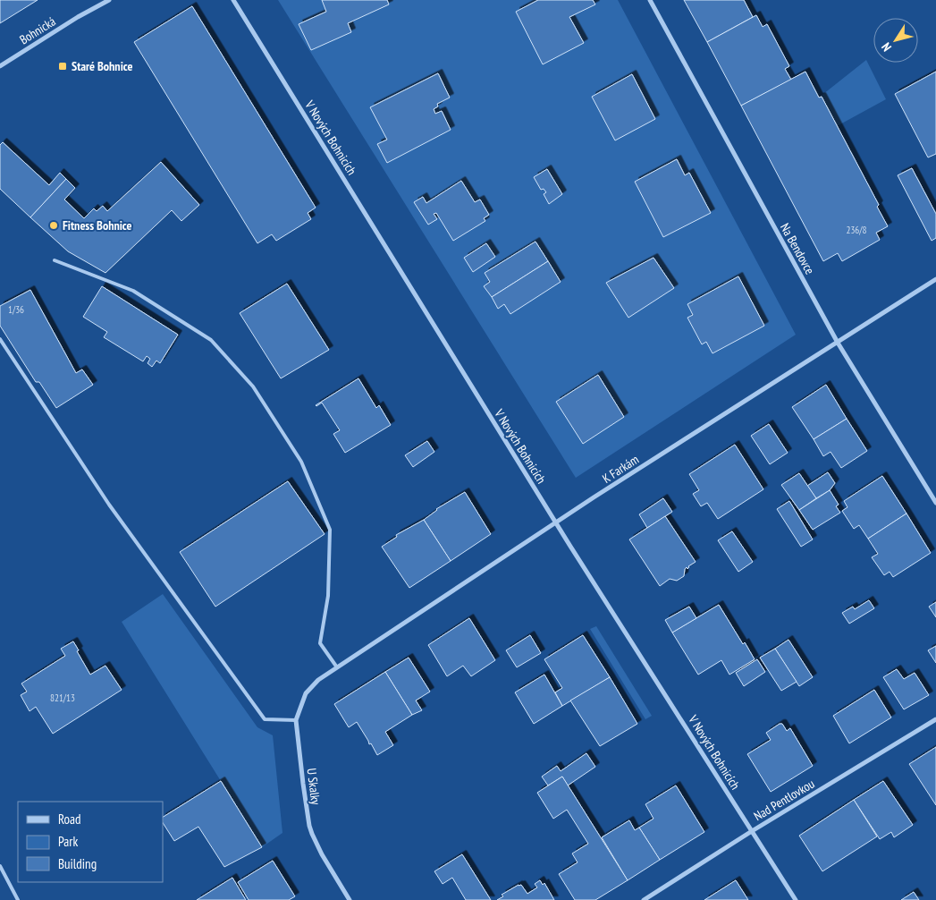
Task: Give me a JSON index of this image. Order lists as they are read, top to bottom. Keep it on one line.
{"streets":{"street":["Bohnická","V Nových Bohnicích","Na Bendovce","K Farkám","U Skalky","Nad Pentlovkou"]},"crossings":[["V Nových Bohnicích","K Farkám"],["V Nových Bohnicích","Nad Pentlovkou"],["Na Bendovce","K Farkám"],["K Farkám","U Skalky"]],"places":{"transit":["Staré Bohnice"],"other":["Fitness Bohnice"]},"house_numbers":["236/8","1/36","821/13"],"legend":["Road","Park","Building"],"north":"bottom left"}
